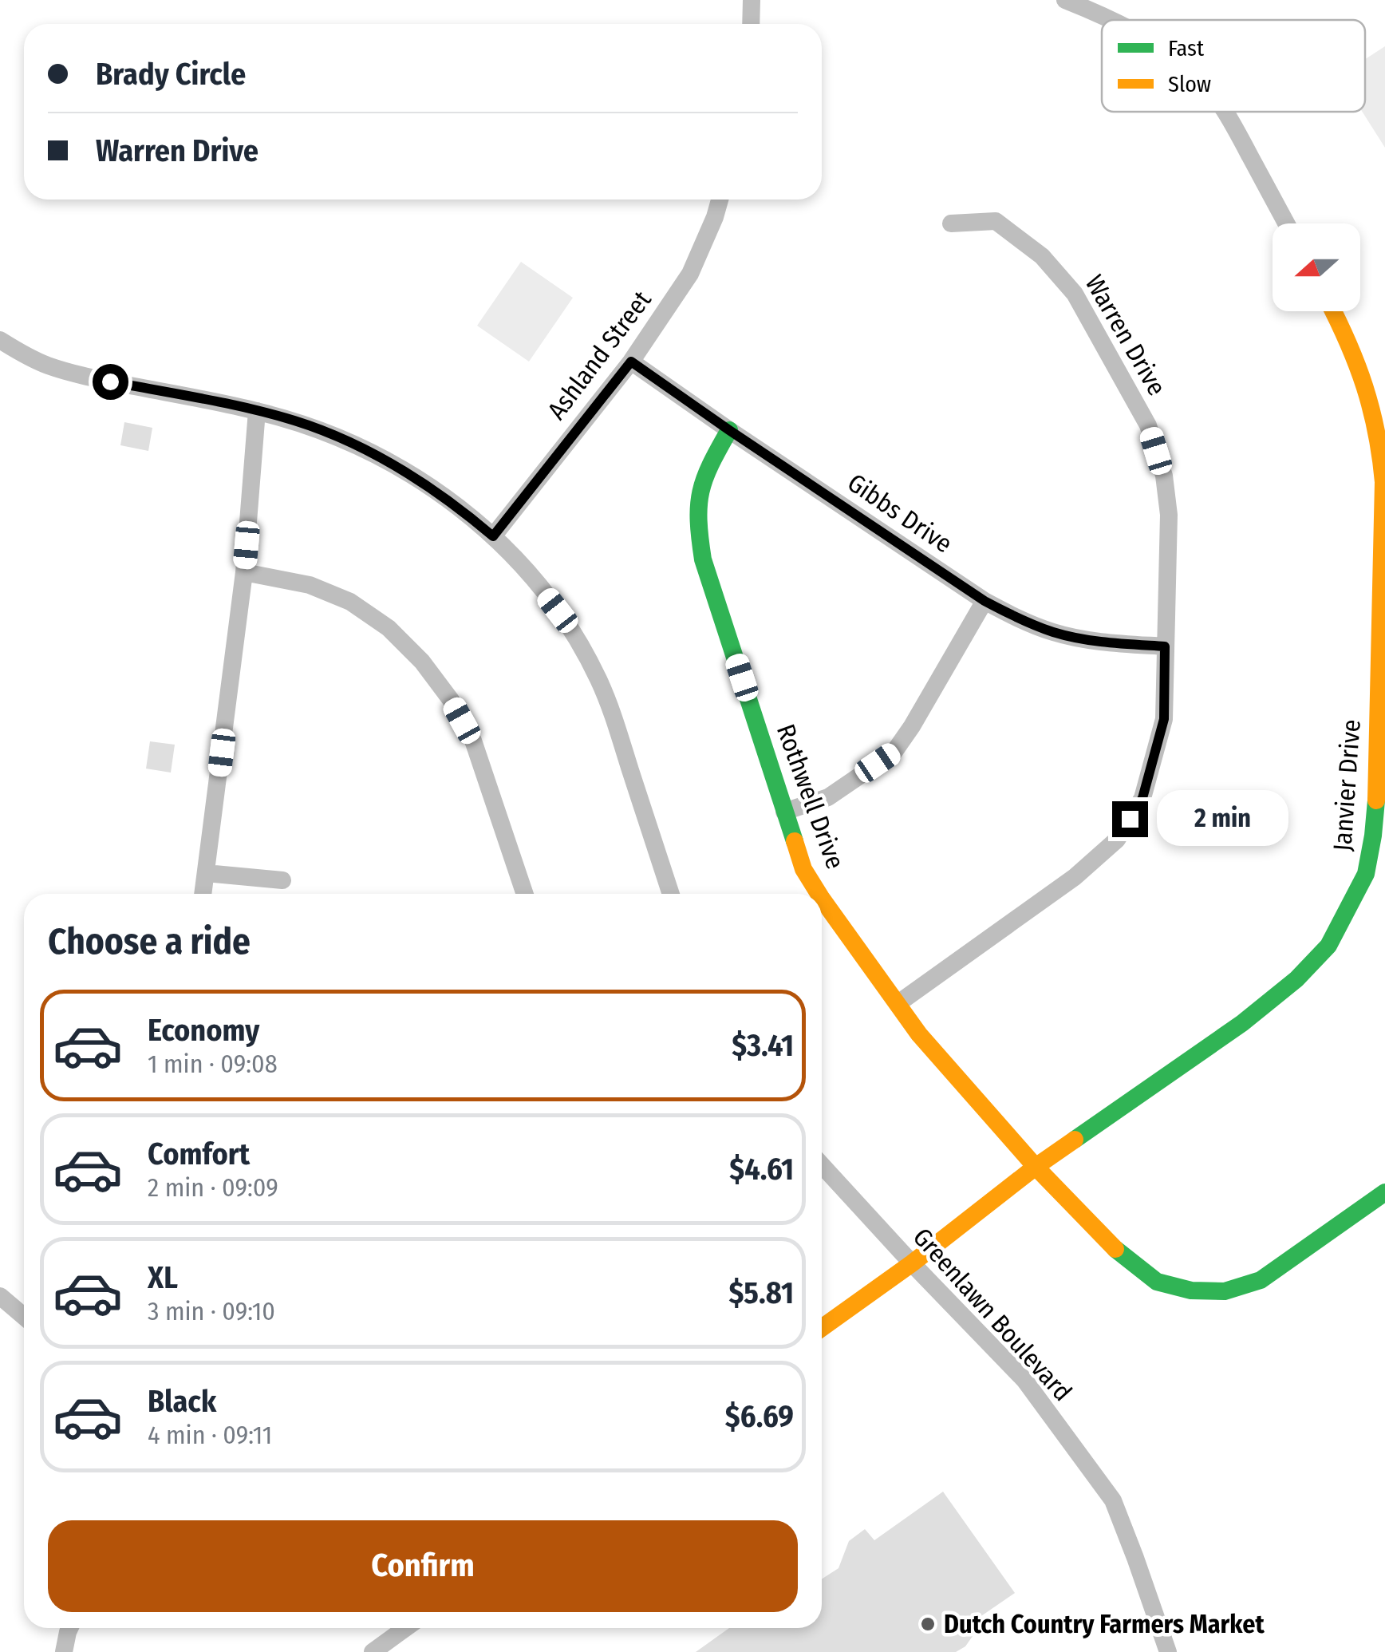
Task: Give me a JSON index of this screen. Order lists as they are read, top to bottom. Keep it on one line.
{"streets":{"street":["Warren Drive","Ashland Street","Gibbs Drive","Janvier Drive","Rothwell Drive","Greenlawn Boulevard"]},"crossings":[["Warren Drive","Gibbs Drive"],["Warren Drive","Rothwell Drive"],["Ashland Street","Gibbs Drive"],["Gibbs Drive","Rothwell Drive"],["Janvier Drive","Rothwell Drive"],["Janvier Drive","Greenlawn Boulevard"]],"places":["Dutch Country Farmers Market"],"legend":["Fast","Slow"],"north":"left","page":{"banner":["Brady Circle","Warren Drive"],"bubble":"2 min","heading":"Choose a ride","list":[{"name":"Economy","note":"1 min · 09:08","value":"$3.41"},{"name":"Comfort","note":"2 min · 09:09","value":"$4.61"},{"name":"XL","note":"3 min · 09:10","value":"$5.81"},{"name":"Black","note":"4 min · 09:11","value":"$6.69"}],"buttons":"Confirm"}}
